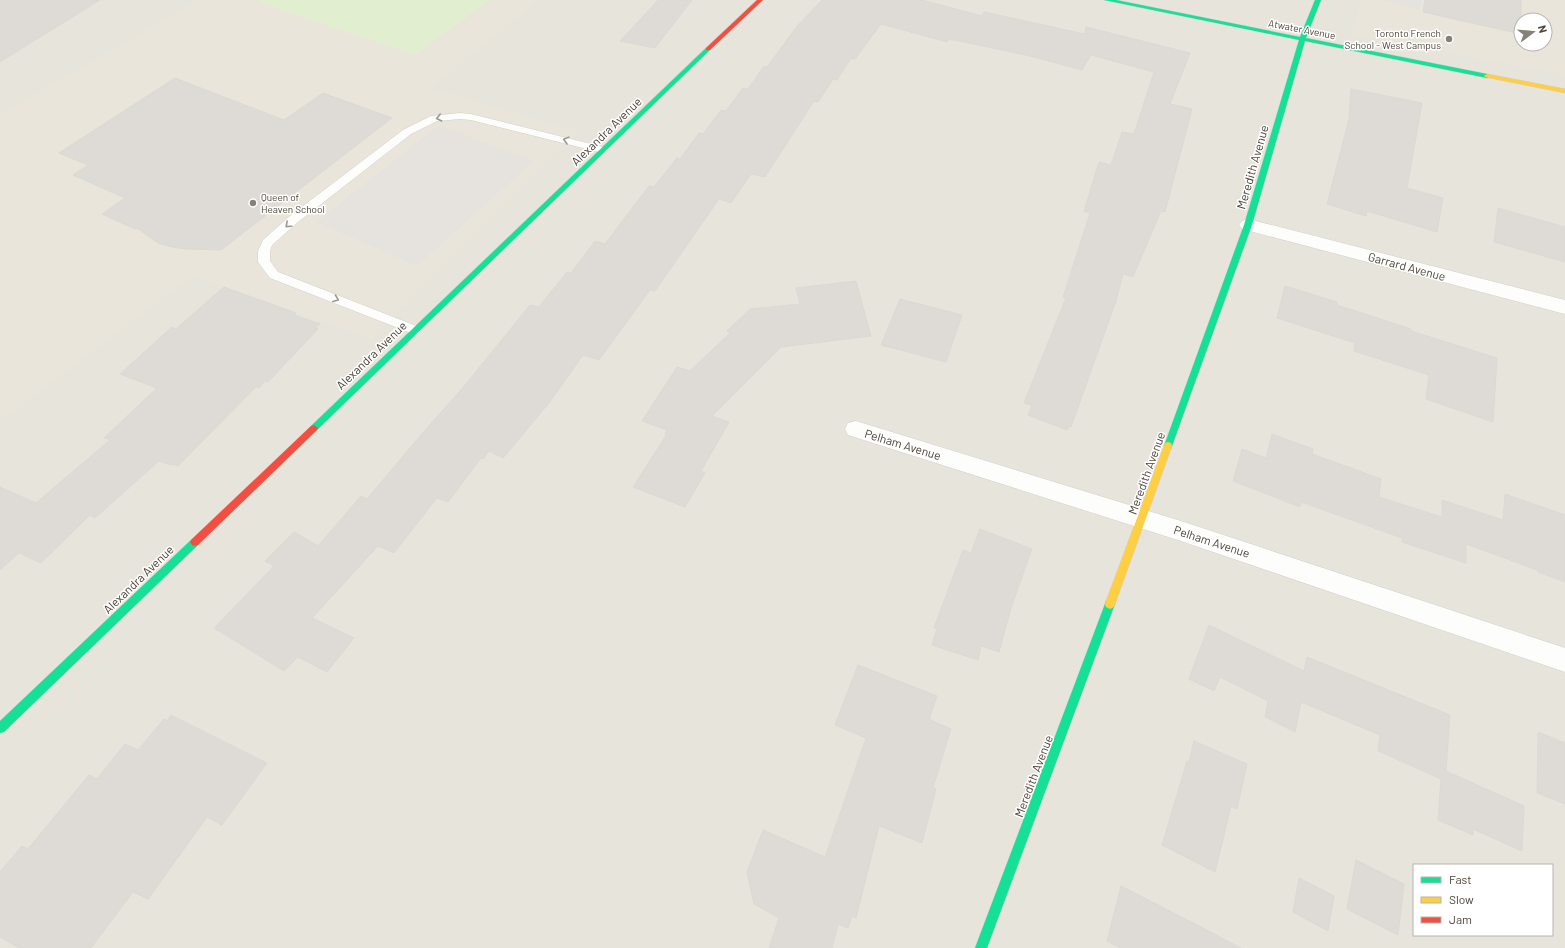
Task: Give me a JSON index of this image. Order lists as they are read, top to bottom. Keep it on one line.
{"streets":{"street":["Atwater Avenue","Alexandra Avenue","Meredith Avenue","Garrard Avenue","Pelham Avenue"]},"crossings":[["Atwater Avenue","Meredith Avenue"],["Meredith Avenue","Garrard Avenue"],["Meredith Avenue","Pelham Avenue"]],"places":["Toronto French School - West Campus","Queen of Heaven School"],"legend":["Fast","Slow","Jam"],"north":"right"}
